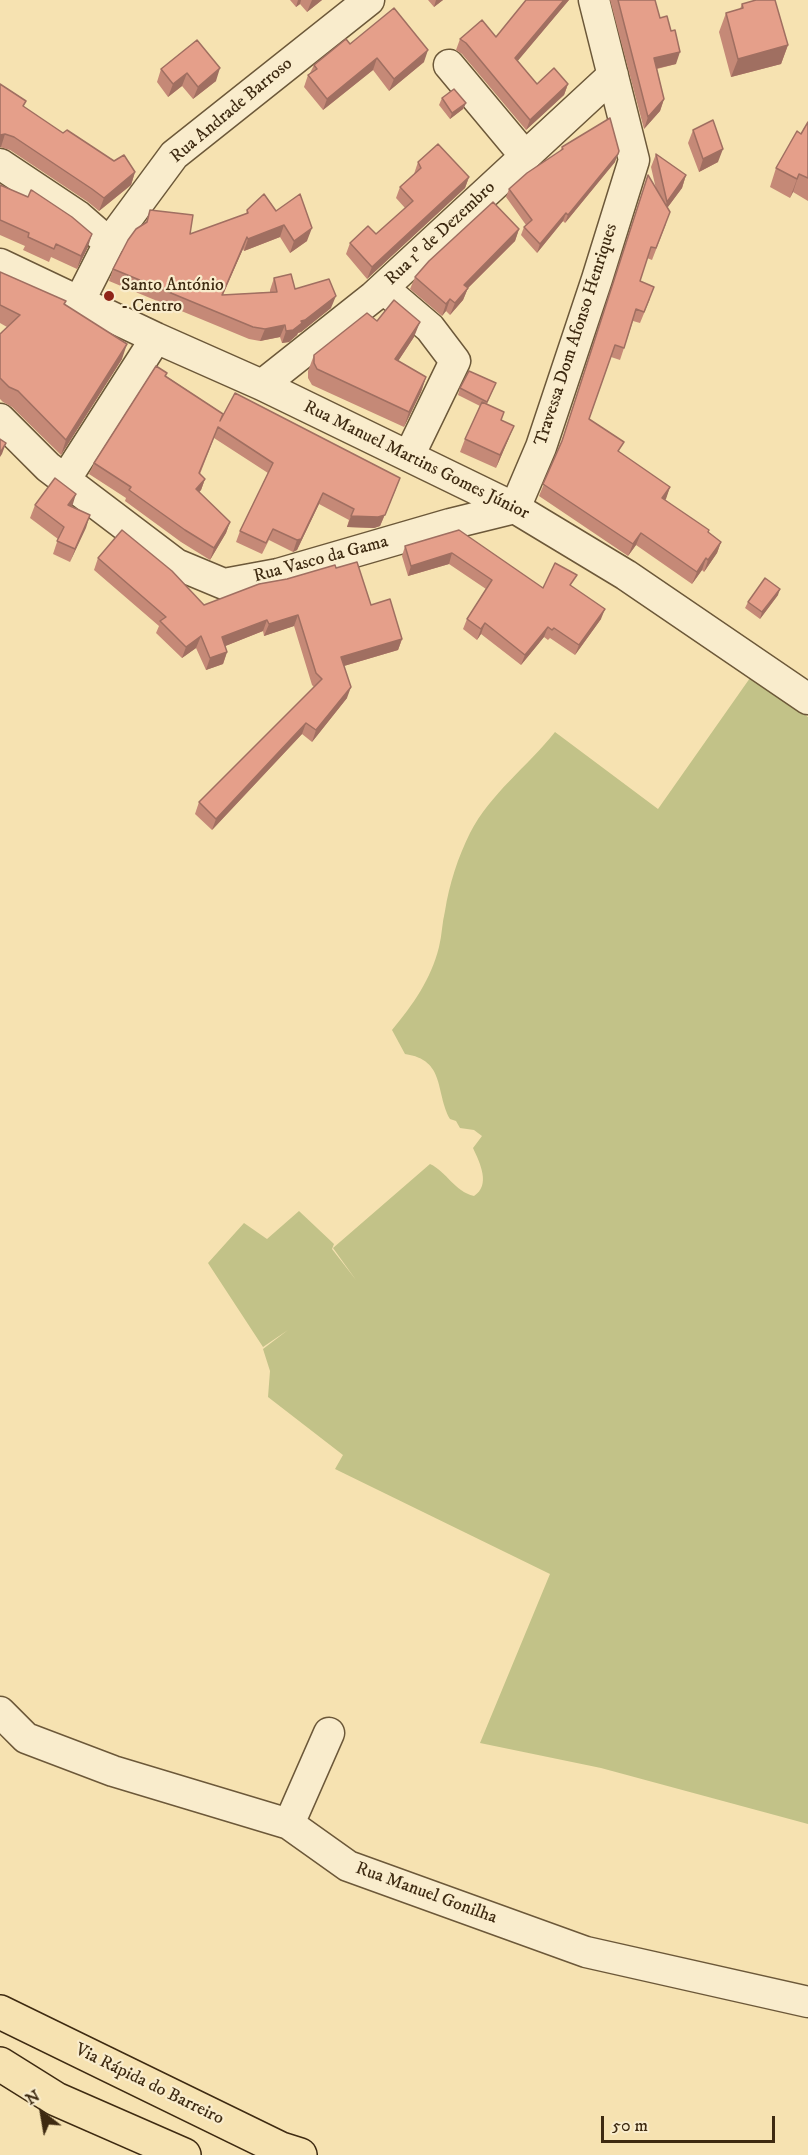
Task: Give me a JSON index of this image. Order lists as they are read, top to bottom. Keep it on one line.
{"streets":{"highway":["Via Rápida do Barreiro"],"street":["Rua Andrade Barroso","Rua 1º de Dezembro","Travessa Dom Afonso Henriques","Rua Manuel Martins Gomes Júnior","Rua Vasco da Gama","Rua Manuel Gonilha"]},"crossings":[["Rua Andrade Barroso","Rua Manuel Martins Gomes Júnior"],["Rua 1º de Dezembro","Travessa Dom Afonso Henriques"],["Rua 1º de Dezembro","Rua Manuel Martins Gomes Júnior"],["Travessa Dom Afonso Henriques","Rua Manuel Martins Gomes Júnior"],["Travessa Dom Afonso Henriques","Rua Vasco da Gama"],["Rua Manuel Martins Gomes Júnior","Rua Vasco da Gama"]],"places":["Santo António - Centro"],"scale_bar":"50 m","north":"top left"}
